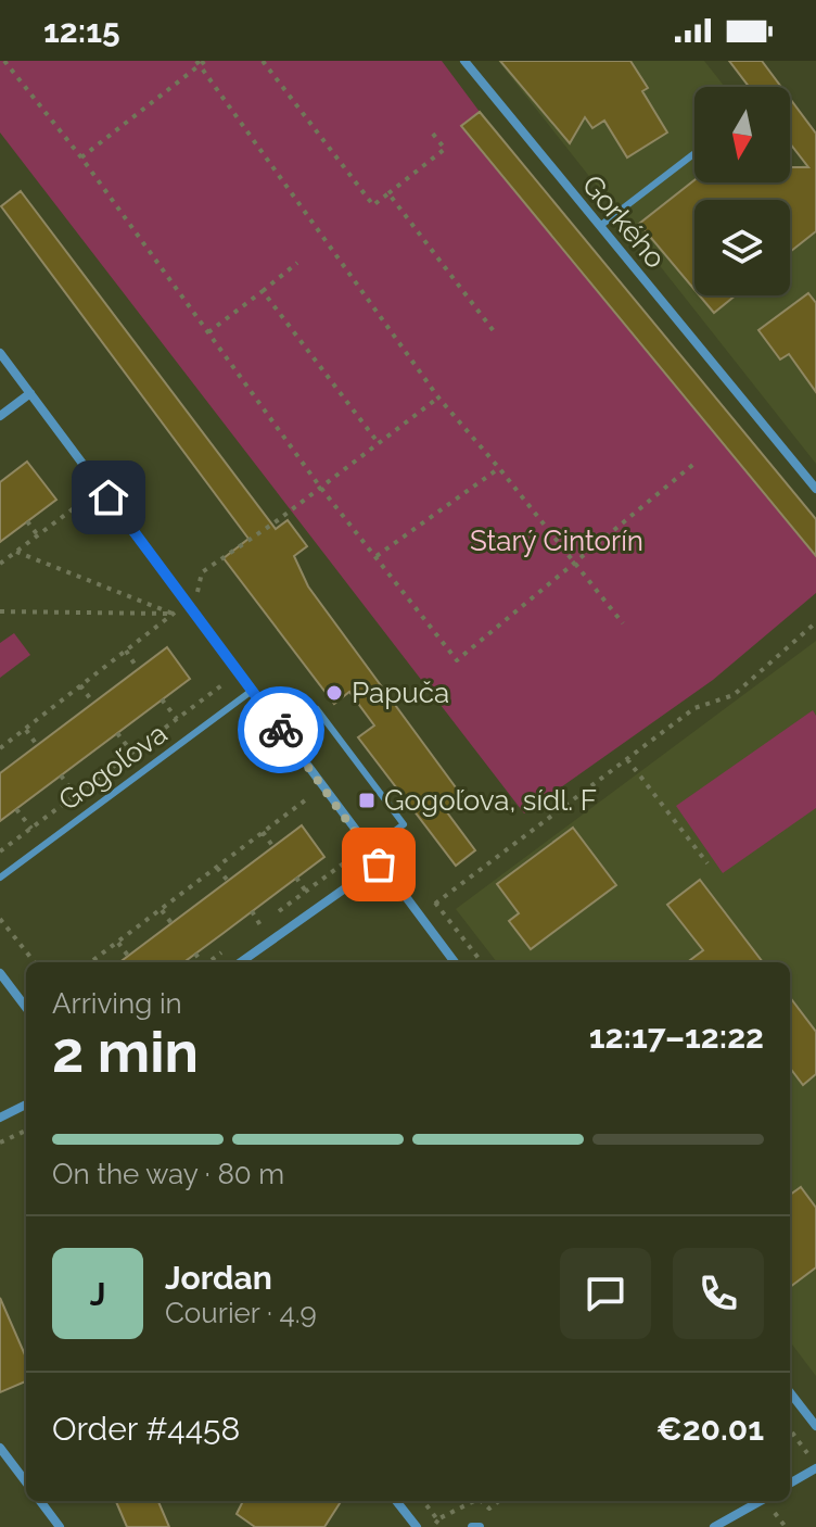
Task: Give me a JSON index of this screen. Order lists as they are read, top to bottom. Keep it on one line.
{"streets":{"street":["Gorkého"],"lane":["Gogoľova"]},"parks":["Starý Cintorín"],"places":{"other":["Papuča"],"transit":["Gogoľova, sídl. F"]},"north":"bottom","page":{"status":"12:15","heading":["2 min","Arriving in","12:17–12:22"],"panel":["Jordan","Courier · 4.9","Order #4458","€20.01"],"bar":"On the way · 80 m","round":"J"}}
